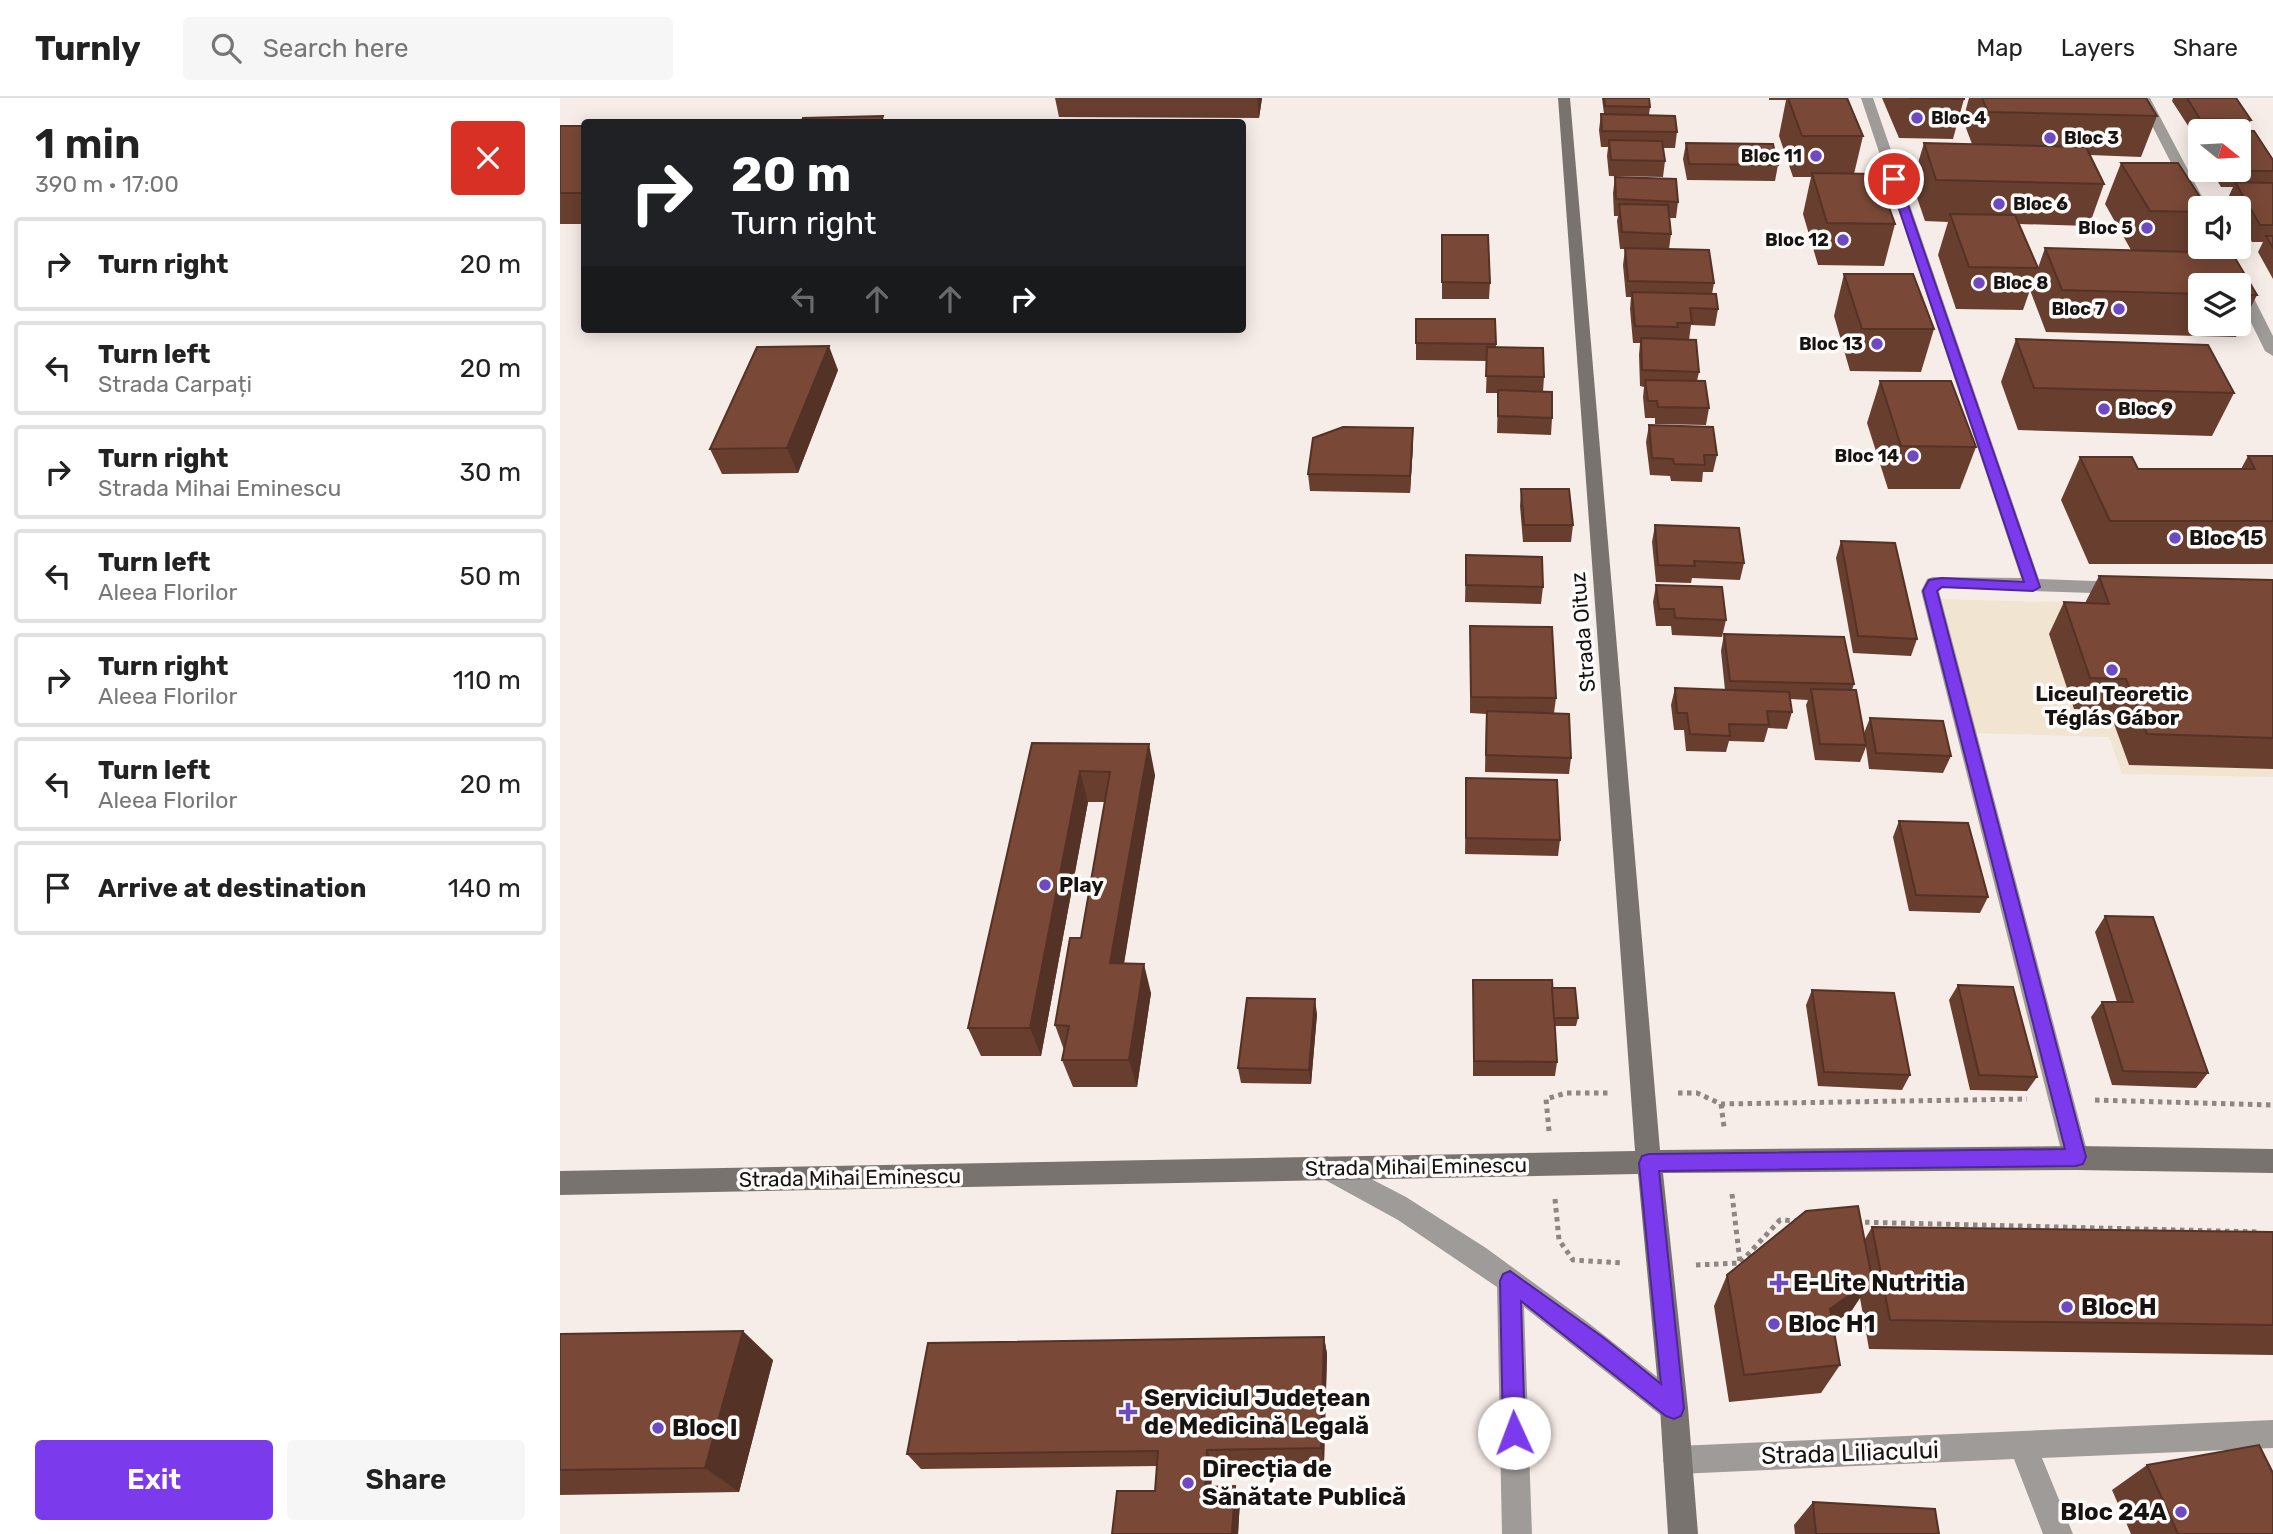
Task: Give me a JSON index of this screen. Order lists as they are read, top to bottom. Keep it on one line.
{"streets":{"main road":["Strada Oituz","Strada Mihai Eminescu"],"street":["Strada Liliacului"]},"crossings":[["Strada Oituz","Strada Mihai Eminescu"],["Strada Oituz","Strada Liliacului"]],"places":{"other":["Bloc 4","Bloc 3","Bloc 11","Bloc 6","Bloc 5","Bloc 12","Bloc 8","Bloc 7","Bloc 13","Bloc 9","Bloc 14","Bloc 15","Liceul Teoretic Téglás Gábor","Play","Bloc H","Bloc H1","Bloc I","Direcția de Sănătate Publică","Bloc 24A"],"health":["E-Lite Nutritia","Serviciul Județean de Medicină Legală"]},"north":"right","page":{"header":"Turnly","search":"Search here","nav":["Map","Layers","Share"],"heading":["1 min","390 m · 17:00"],"turn":["20 m","Turn right"],"list":[{"name":"Turn right","value":"20 m"},{"name":"Turn left","note":"Strada Carpați","value":"20 m"},{"name":"Turn right","note":"Strada Mihai Eminescu","value":"30 m"},{"name":"Turn left","note":"Aleea Florilor","value":"50 m"},{"name":"Turn right","note":"Aleea Florilor","value":"110 m"},{"name":"Turn left","note":"Aleea Florilor","value":"20 m"},{"name":"Arrive at destination","value":"140 m"}],"buttons":["Exit","Share"]}}
